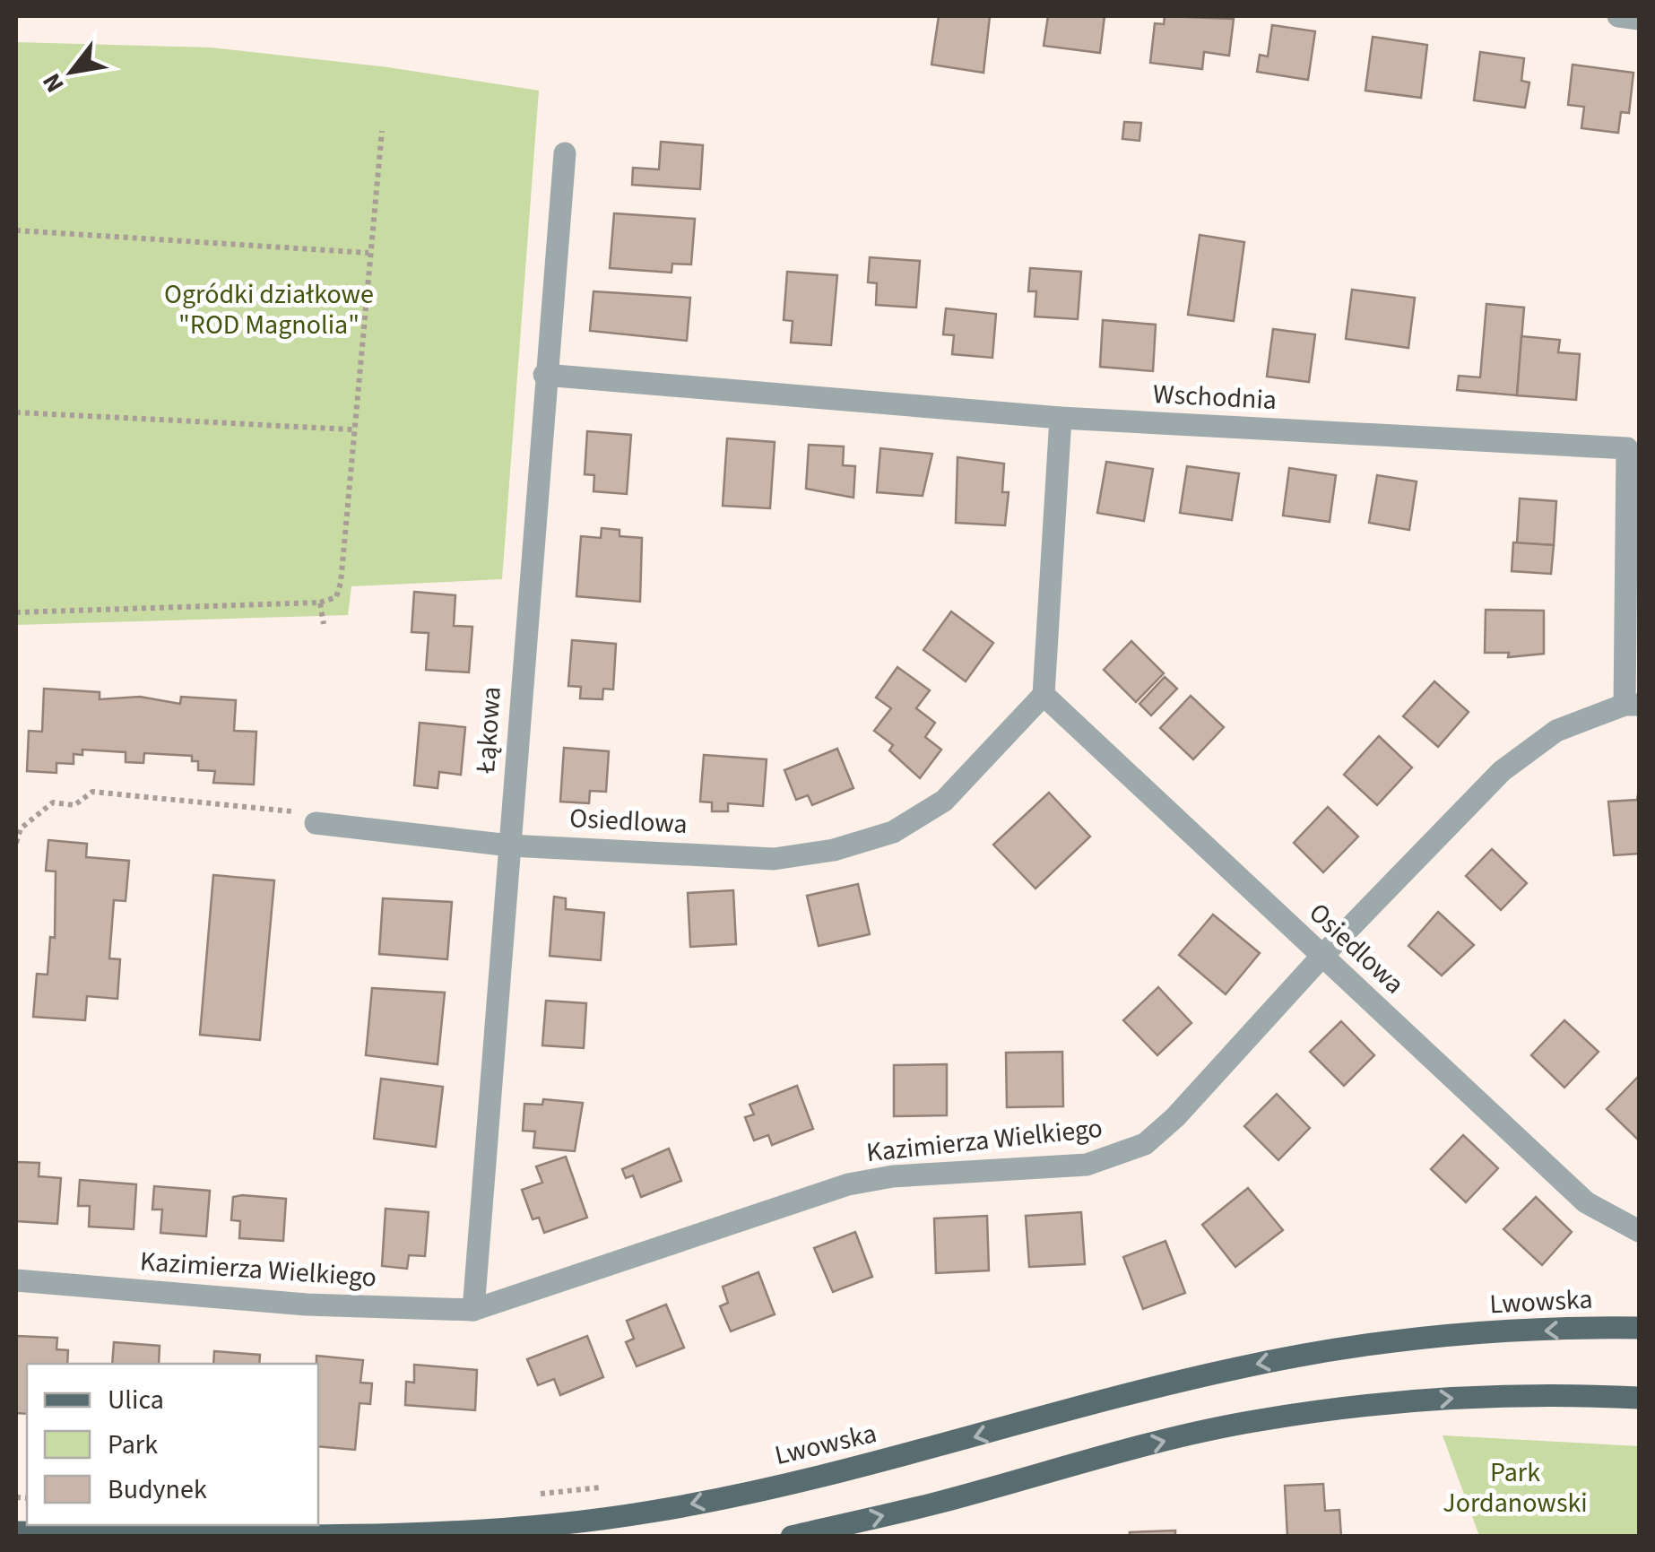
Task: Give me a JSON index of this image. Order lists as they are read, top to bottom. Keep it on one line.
{"streets":{"main road":["Lwowska"],"street":["Wschodnia","Łąkowa","Osiedlowa","Kazimierza Wielkiego"]},"crossings":[["Wschodnia","Łąkowa"],["Wschodnia","Kazimierza Wielkiego"],["Łąkowa","Osiedlowa"],["Łąkowa","Kazimierza Wielkiego"],["Osiedlowa","Kazimierza Wielkiego"]],"parks":["Ogródki działkowe \"ROD Magnolia\"","Park Jordanowski"],"legend":["Ulica","Park","Budynek"],"north":"bottom left"}
